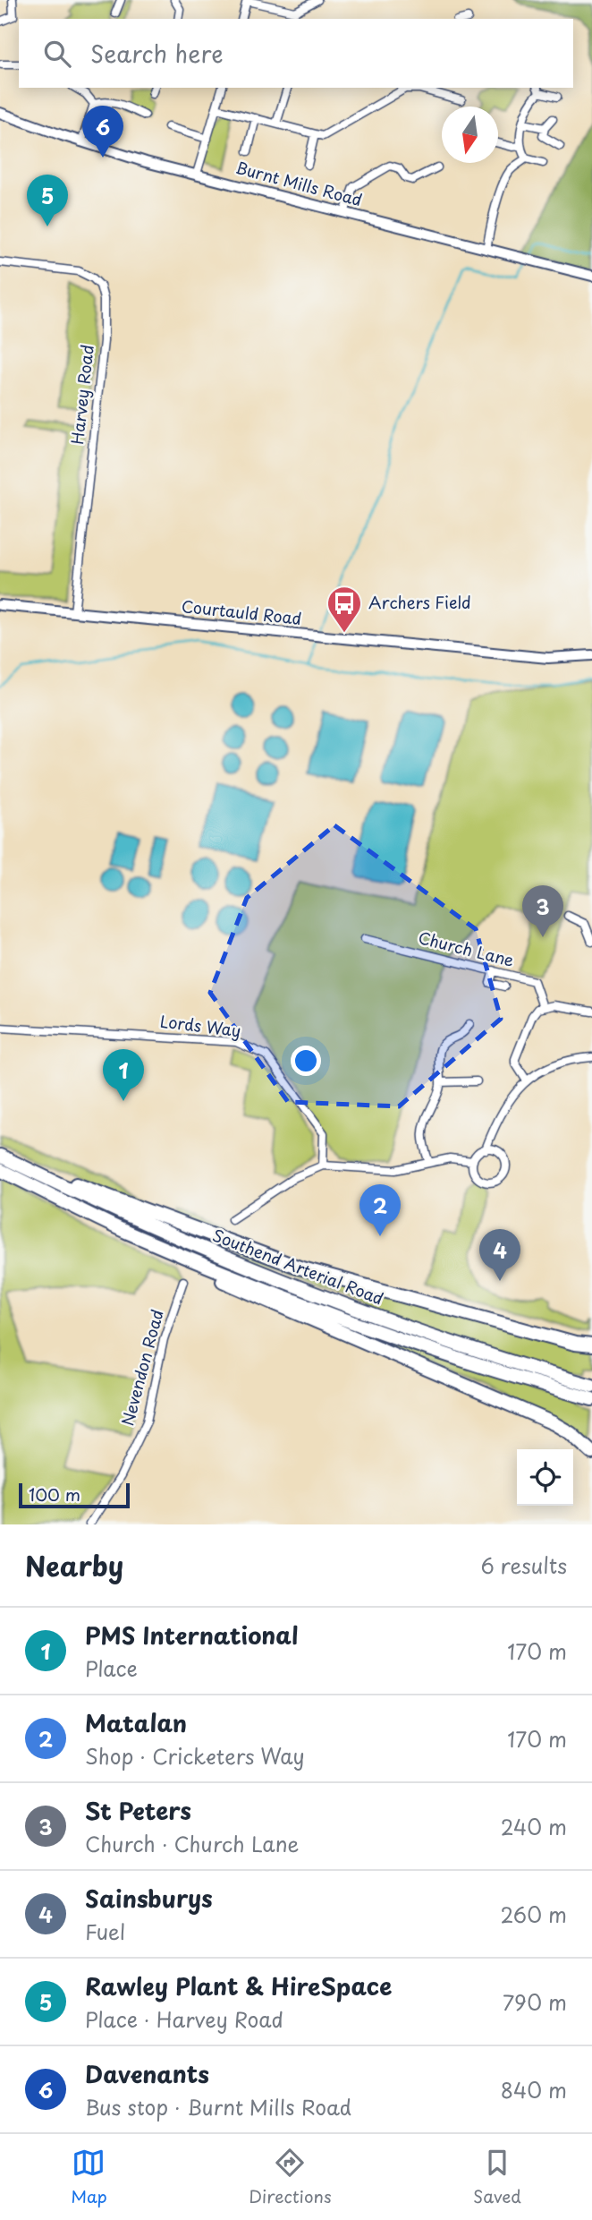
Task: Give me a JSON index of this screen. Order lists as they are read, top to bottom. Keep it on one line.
{"streets":{"highway":["Southend Arterial Road"],"street":["Burnt Mills Road","Harvey Road","Courtauld Road","Church Lane","Lords Way","Nevendon Road"]},"crossings":[["Harvey Road","Courtauld Road"]],"places":{"bus stop":["Archers Field"]},"scale_bar":"100 m","north":"bottom","page":{"search":"Search here","pins":["6","5","3","1","2","4"],"scale":"100 m","heading":["Nearby","6 results"],"list":[{"mark":"1","name":"PMS International","note":"Place","value":"170 m"},{"mark":"2","name":"Matalan","note":"Shop · Cricketers Way","value":"170 m"},{"mark":"3","name":"St Peters","note":"Church · Church Lane","value":"240 m"},{"mark":"4","name":"Sainsburys","note":"Fuel","value":"260 m"},{"mark":"5","name":"Rawley Plant & HireSpace","note":"Place · Harvey Road","value":"790 m"},{"mark":"6","name":"Davenants","note":"Bus stop · Burnt Mills Road","value":"840 m"}],"nav":["Map","Directions","Saved"]}}
